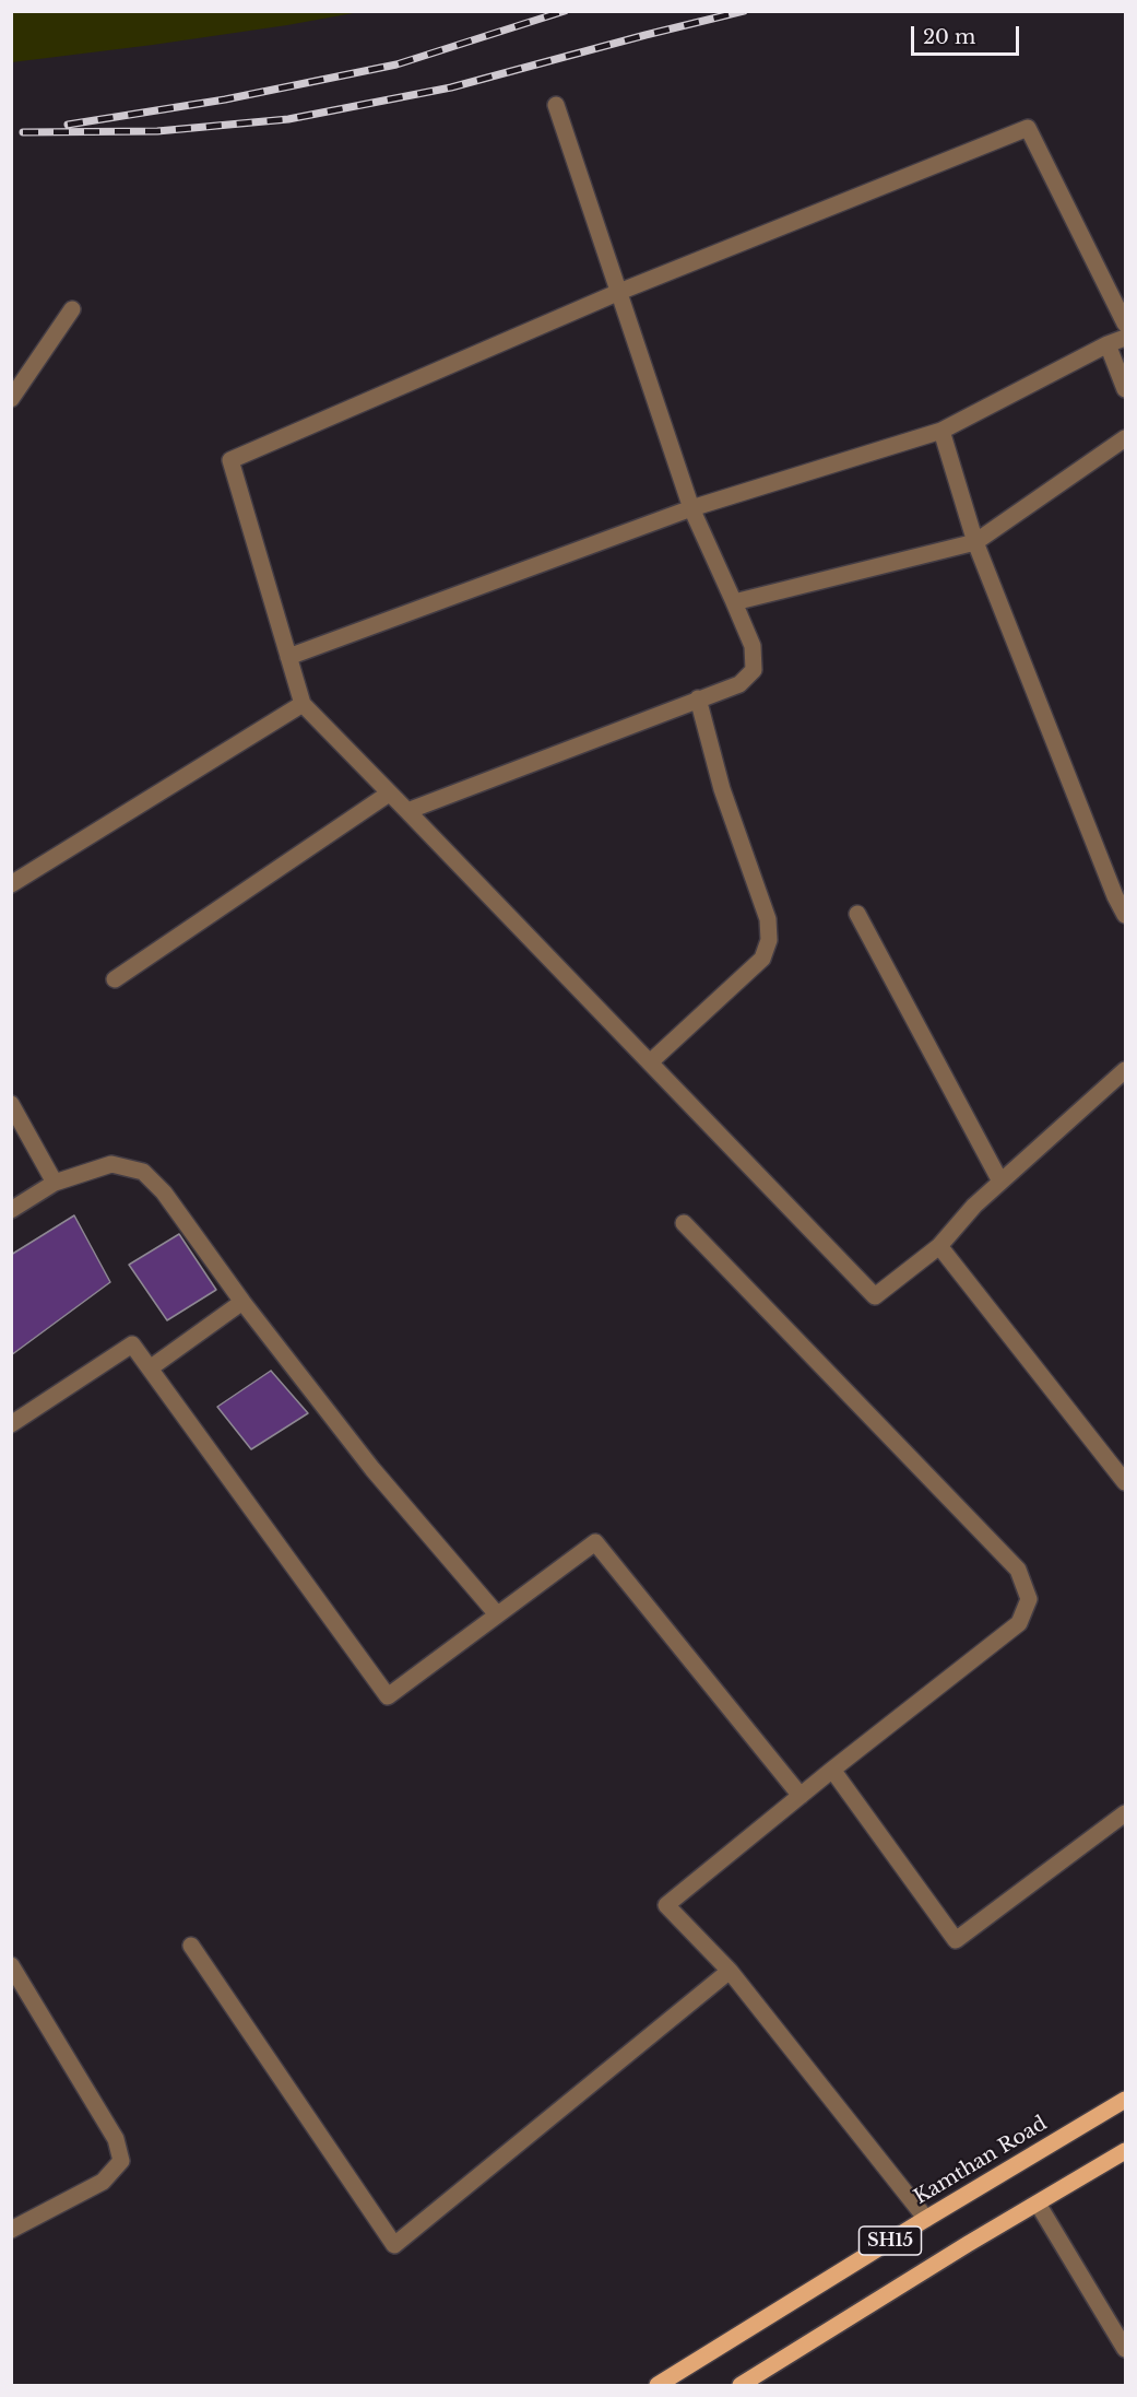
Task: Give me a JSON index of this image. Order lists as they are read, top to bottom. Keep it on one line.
{"streets":{"main road":["Kamthan Road","SH15"]},"scale_bar":"20 m"}
